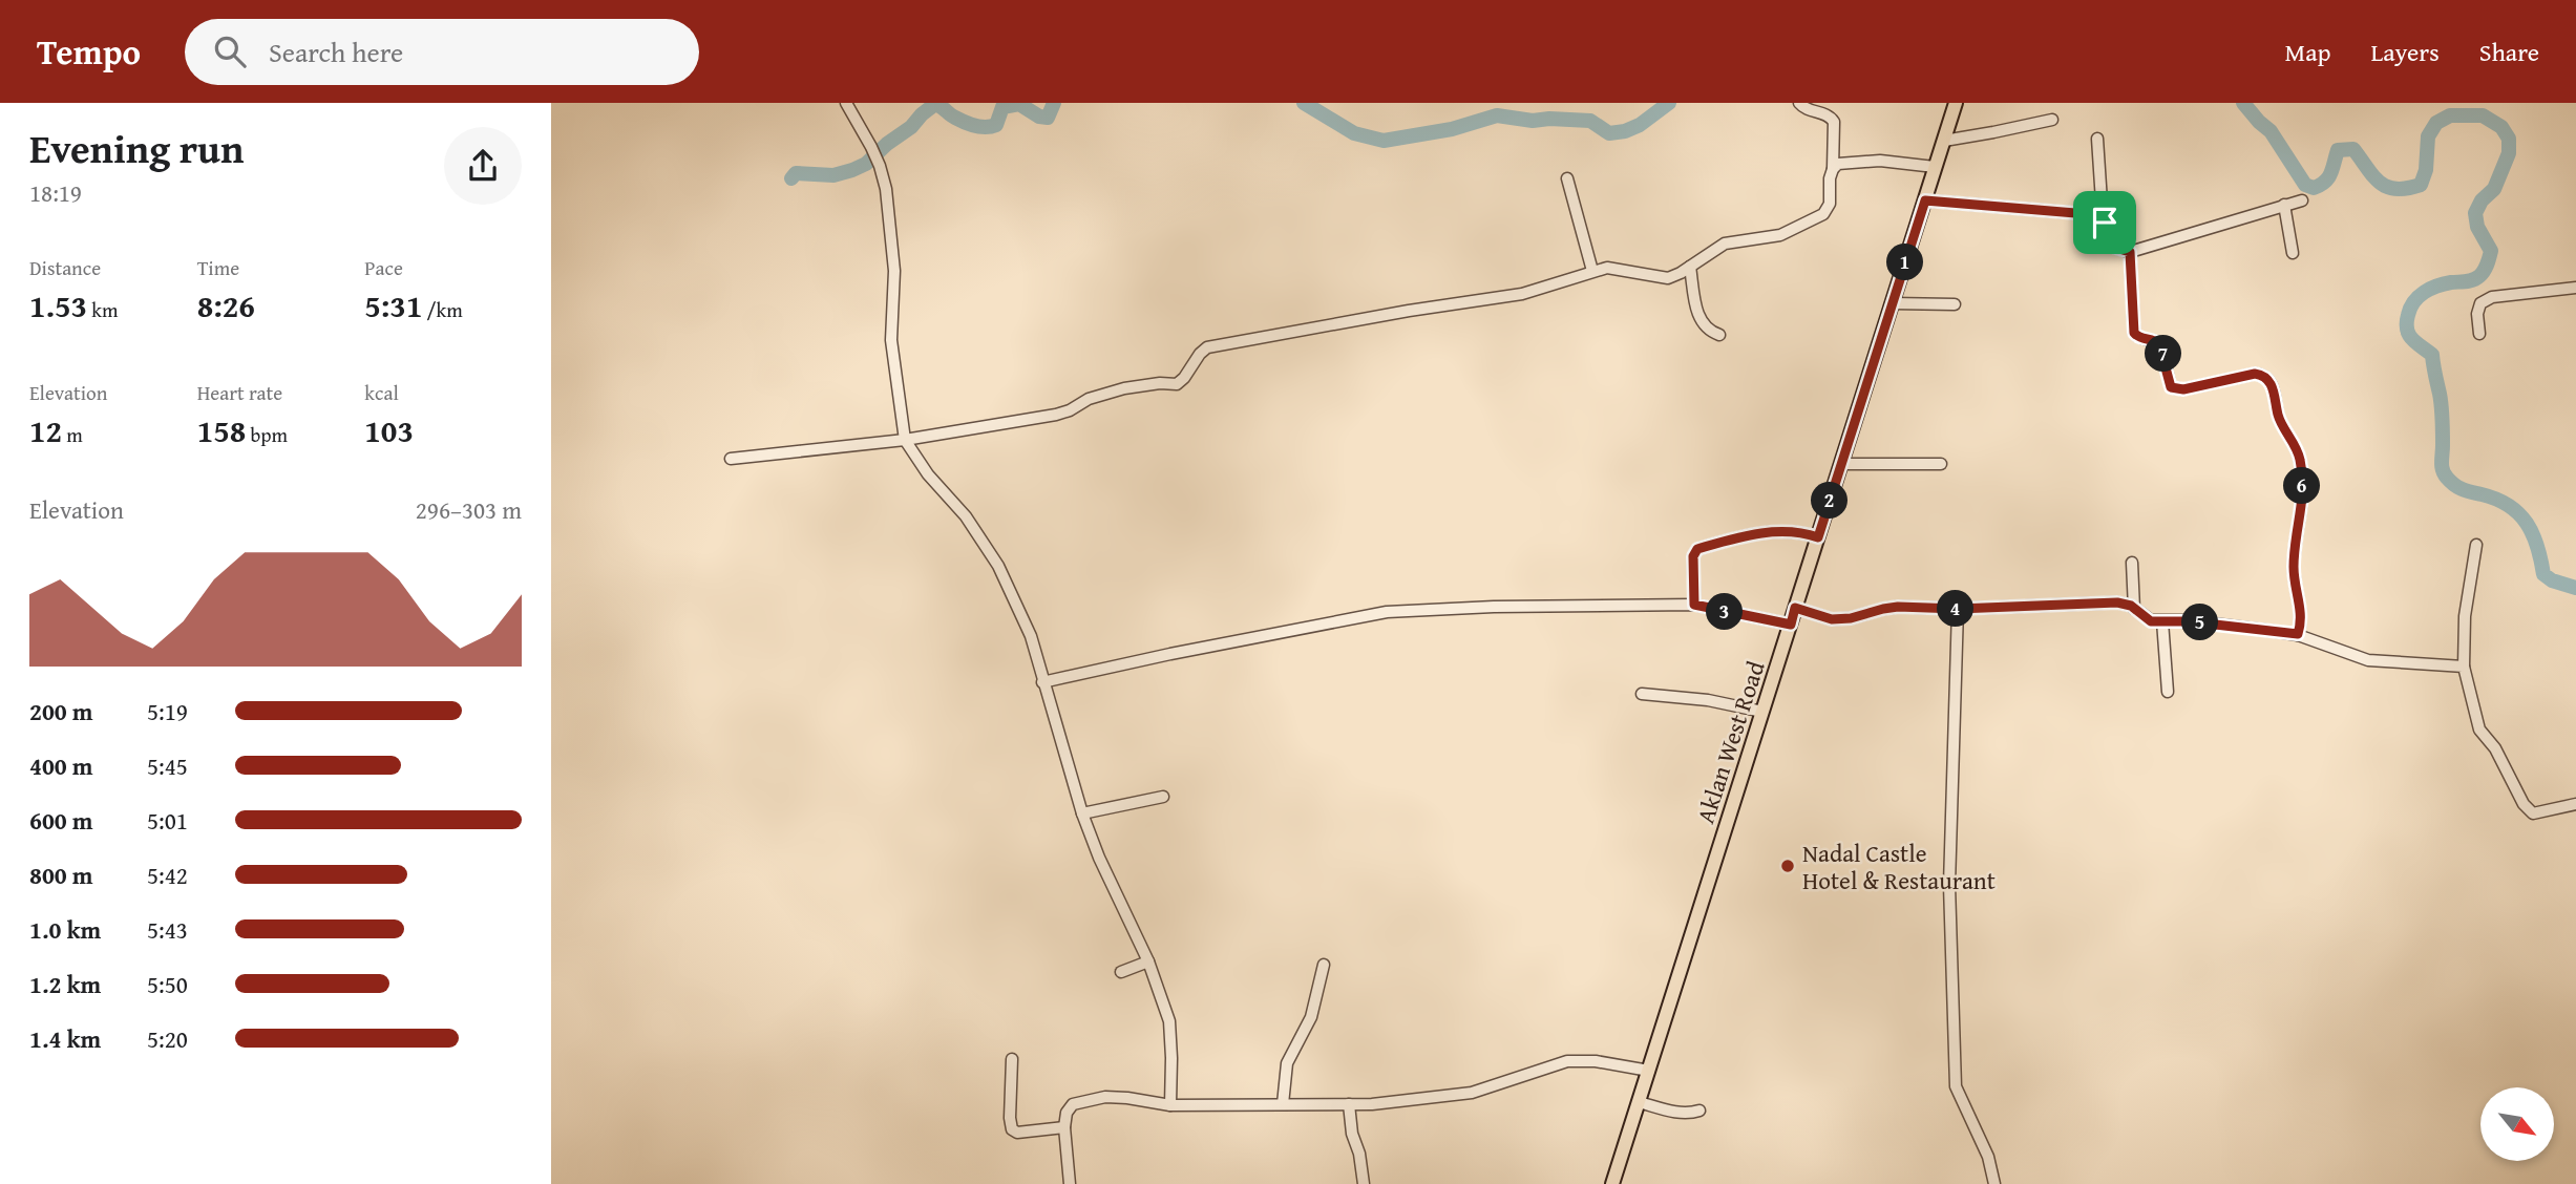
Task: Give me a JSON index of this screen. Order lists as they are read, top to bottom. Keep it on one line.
{"streets":{"main road":["Aklan West Road"]},"places":["Nadal Castle Hotel & Restaurant"],"north":"bottom right","page":{"header":"Tempo","search":"Search here","nav":["Map","Layers","Share"],"heading":["Evening run","18:19"],"stats":[["Distance","1.53 km"],["Time","8:26"],["Pace","5:31 /km"],["Elevation","12 m"],["Heart rate","158 bpm"],["kcal","103"]],"pins":["1","7","6","2","4","3","5"],"chart":["Elevation","296–303 m"],"list":[{"name":"200 m","note":"5:19"},{"name":"400 m","note":"5:45"},{"name":"600 m","note":"5:01"},{"name":"800 m","note":"5:42"},{"name":"1.0 km","note":"5:43"},{"name":"1.2 km","note":"5:50"},{"name":"1.4 km","note":"5:20"}]}}
